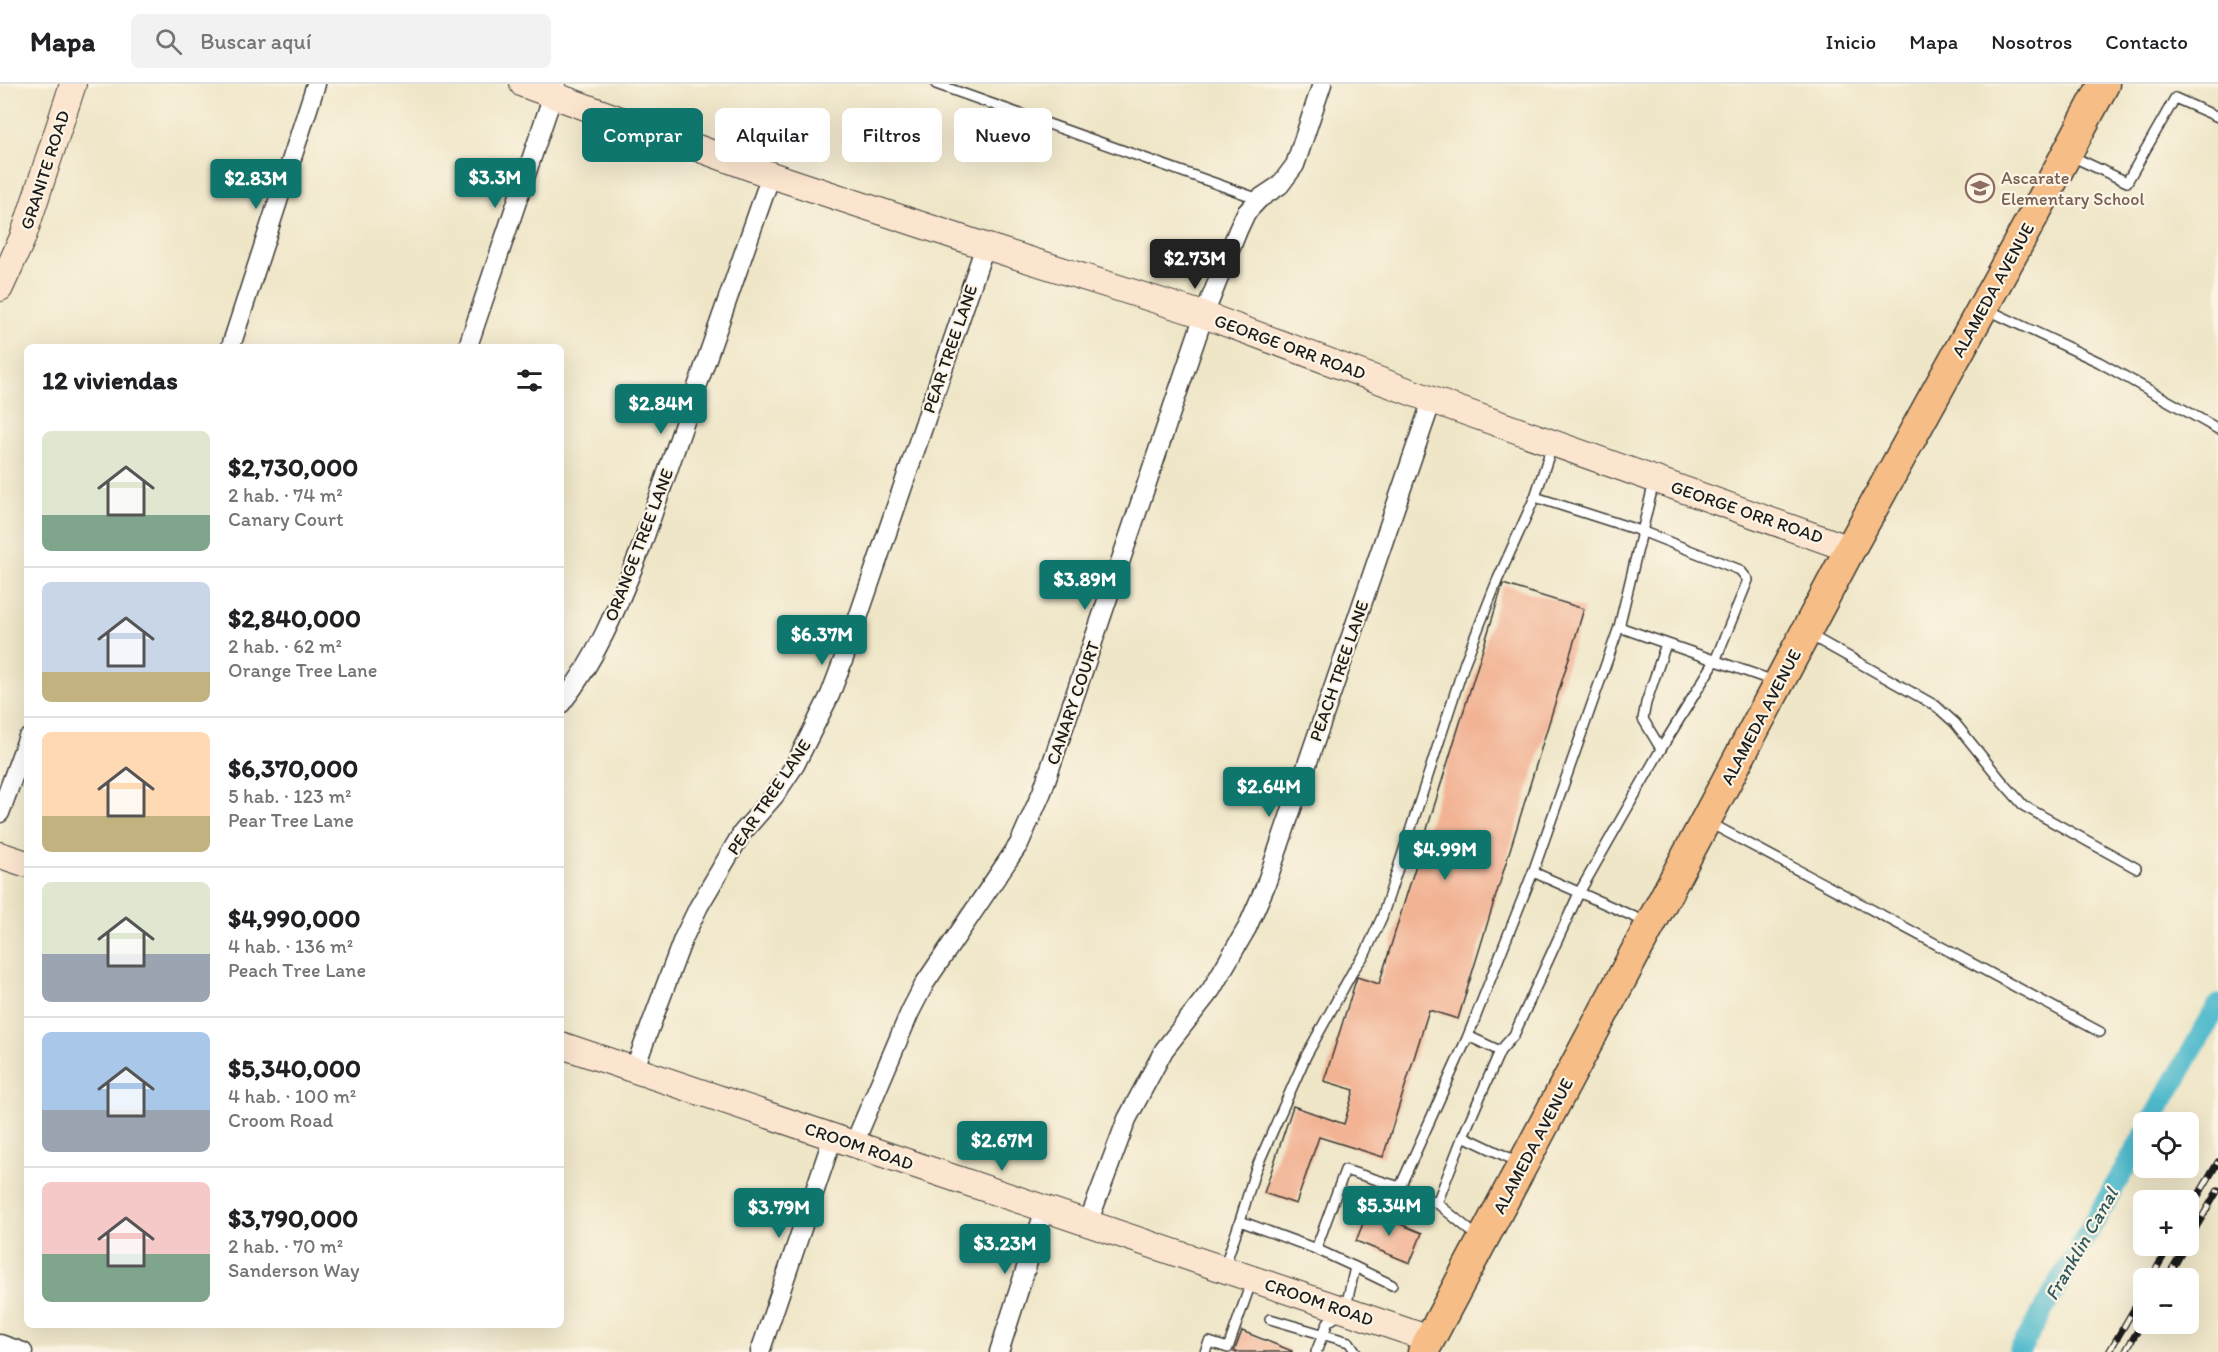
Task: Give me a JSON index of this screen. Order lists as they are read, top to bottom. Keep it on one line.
{"streets":{"main road":["ALAMEDA AVENUE"],"street":["GRANITE ROAD","GEORGE ORR ROAD","PEAR TREE LANE","ORANGE TREE LANE","PEACH TREE LANE","CANARY COURT","CROOM ROAD"]},"crossings":[["ALAMEDA AVENUE","GEORGE ORR ROAD"],["ALAMEDA AVENUE","CROOM ROAD"],["GEORGE ORR ROAD","PEAR TREE LANE"],["GEORGE ORR ROAD","ORANGE TREE LANE"],["GEORGE ORR ROAD","PEACH TREE LANE"],["GEORGE ORR ROAD","CANARY COURT"],["PEAR TREE LANE","CROOM ROAD"],["PEACH TREE LANE","CROOM ROAD"],["CANARY COURT","CROOM ROAD"]],"water":["Franklin Canal"],"places":{"school or university":["Ascarate Elementary School"]},"page":{"header":"Mapa","search":"Buscar aquí","nav":["Inicio","Mapa","Nosotros","Contacto"],"chip":["Comprar","Alquilar","Filtros","Nuevo"],"price":["$3.3M","$2.83M","$2.73M","$2.84M","$3.89M","$6.37M","$2.64M","$4.99M","$2.67M","$5.34M","$3.79M","$3.23M"],"heading":"12 viviendas","list":[{"name":"$2,730,000","note":"2 hab. · 74 m² · Canary Court"},{"name":"$2,840,000","note":"2 hab. · 62 m² · Orange Tree Lane"},{"name":"$6,370,000","note":"5 hab. · 123 m² · Pear Tree Lane"},{"name":"$4,990,000","note":"4 hab. · 136 m² · Peach Tree Lane"},{"name":"$5,340,000","note":"4 hab. · 100 m² · Croom Road"},{"name":"$3,790,000","note":"2 hab. · 70 m² · Sanderson Way"}],"map_buttons":["+","−"]}}
